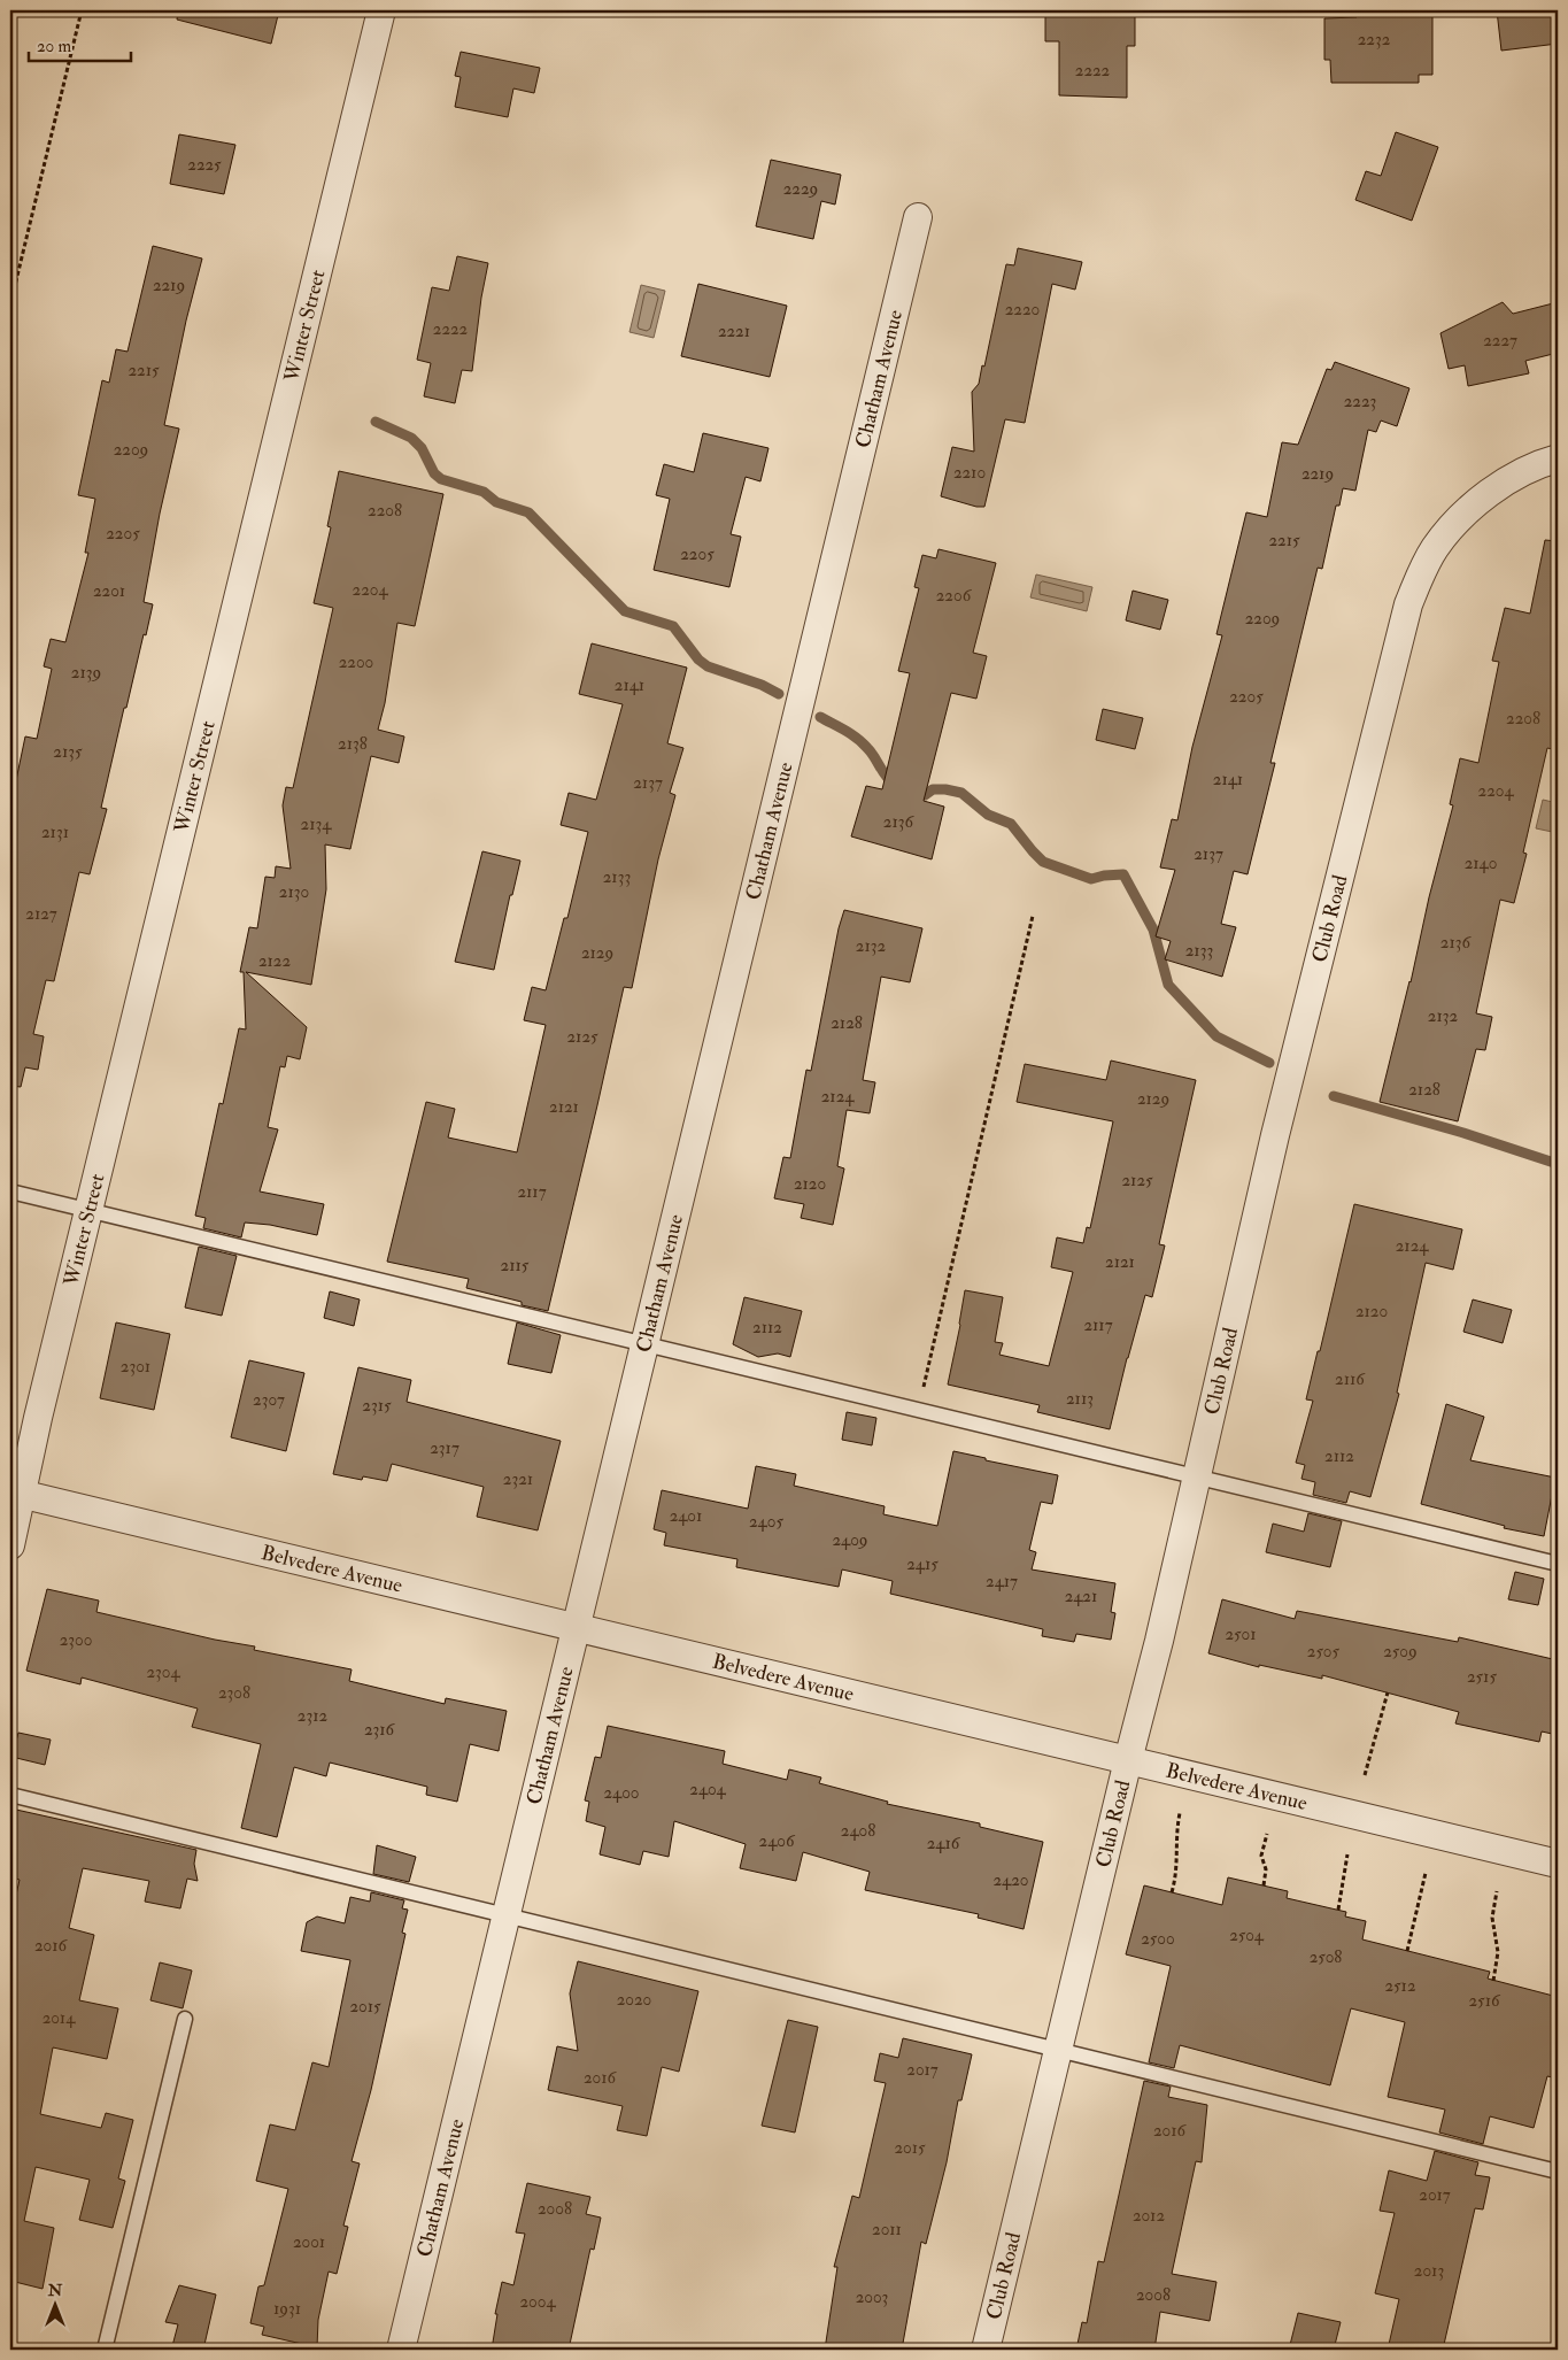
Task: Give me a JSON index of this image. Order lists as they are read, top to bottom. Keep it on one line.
{"streets":{"street":["Winter Street","Chatham Avenue","Club Road","Belvedere Avenue"]},"crossings":[["Winter Street","Belvedere Avenue"],["Chatham Avenue","Belvedere Avenue"],["Club Road","Belvedere Avenue"]],"house_numbers":["2232","2222","2225","2229","2219","2220","2222","2221","2227","2215","2223","2209","2210","2219","2208","2205","2215","2205","2204","2201","2206","2209","2200","2139","2141","2205","2208","2138","2135","2141","2137","2204","2136","2134","2131","2137","2140","2133","2130","2127","2136","2132","2133","2129","2122","2132","2128","2125","2128","2124","2129","2121","2125","2120","2117","2124","2121","2115","2120","2117","2112","2301","2116","2113","2307","2315","2317","2112","2321","2401","2405","2409","2415","2417","2421","2501","2300","2505","2509","2304","2515","2308","2312","2316","2404","2400","2408","2406","2416","2420","2504","2500","2016","2508","2512","2020","2516","2015","2014","2017","2016","2016","2015","2017","2008","2012","2011","2001","2013","2008","2003","2004","1931"],"scale_bar":"20 m","north":"top"}
